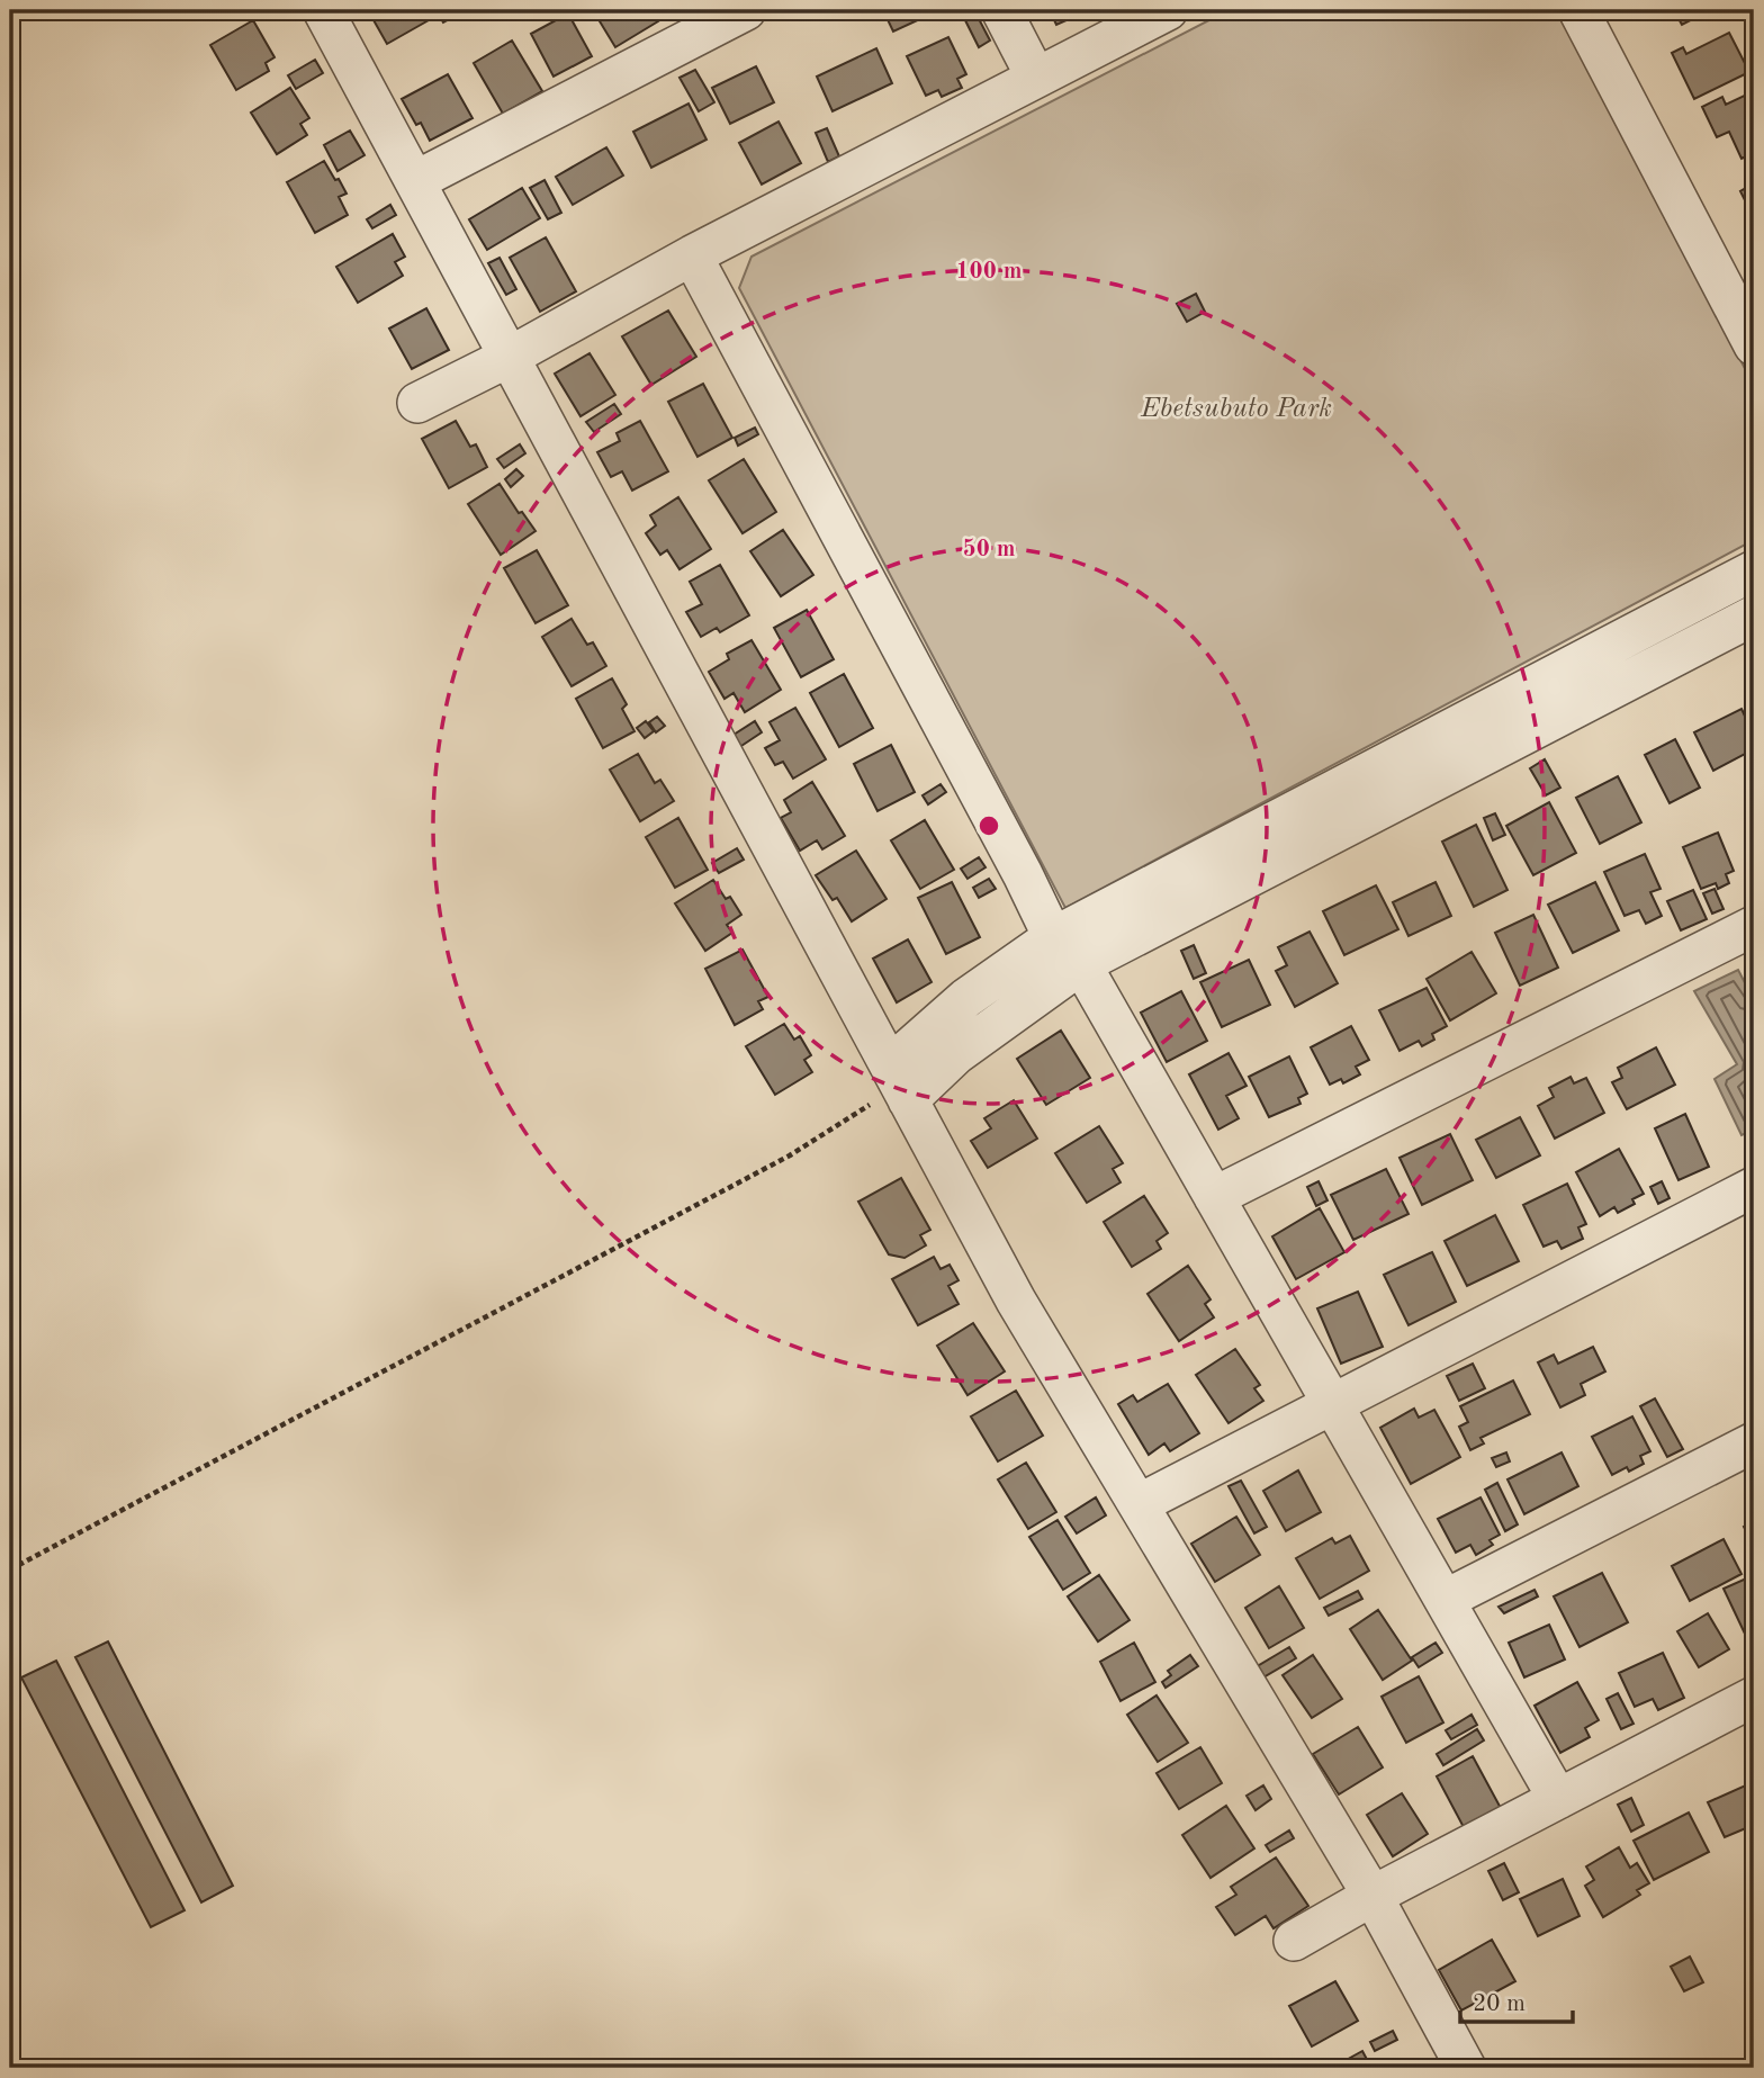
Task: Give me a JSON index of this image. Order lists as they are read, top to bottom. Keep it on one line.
{"parks":["Ebetsubuto Park"],"scale_bar":"20 m","rings":["100 m","50 m"]}
